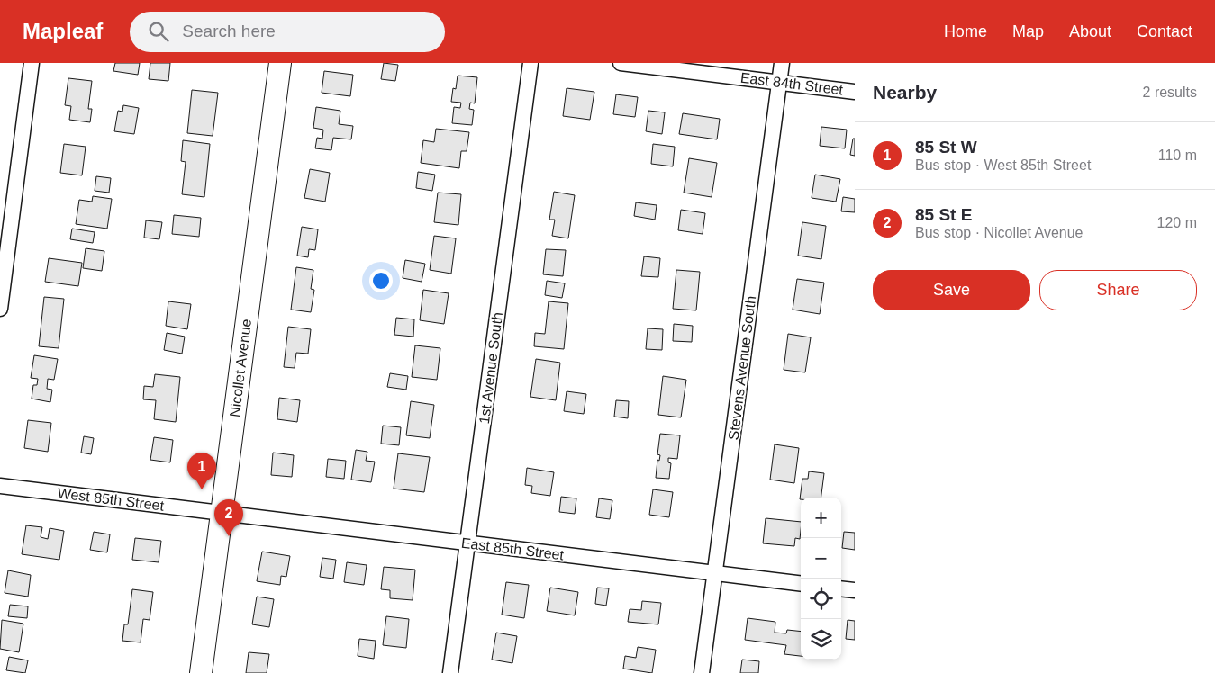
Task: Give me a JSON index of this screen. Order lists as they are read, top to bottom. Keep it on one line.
{"streets":{"main road":["Nicollet Avenue"],"street":["East 84th Street","1st Avenue South","Stevens Avenue South","West 85th Street","East 85th Street"]},"crossings":[["East 84th Street","Stevens Avenue South"],["Nicollet Avenue","West 85th Street"],["Nicollet Avenue","East 85th Street"],["1st Avenue South","East 85th Street"],["Stevens Avenue South","East 85th Street"],["West 85th Street","East 85th Street"]],"page":{"header":"Mapleaf","search":"Search here","nav":["Home","Map","About","Contact"],"heading":["Nearby","2 results"],"list":[{"mark":"1","name":"85 St W","note":"Bus stop · West 85th Street","value":"110 m"},{"mark":"2","name":"85 St E","note":"Bus stop · Nicollet Avenue","value":"120 m"}],"buttons":["Save","Share"],"pins":["1","2"],"map_buttons":["+","−"]}}
